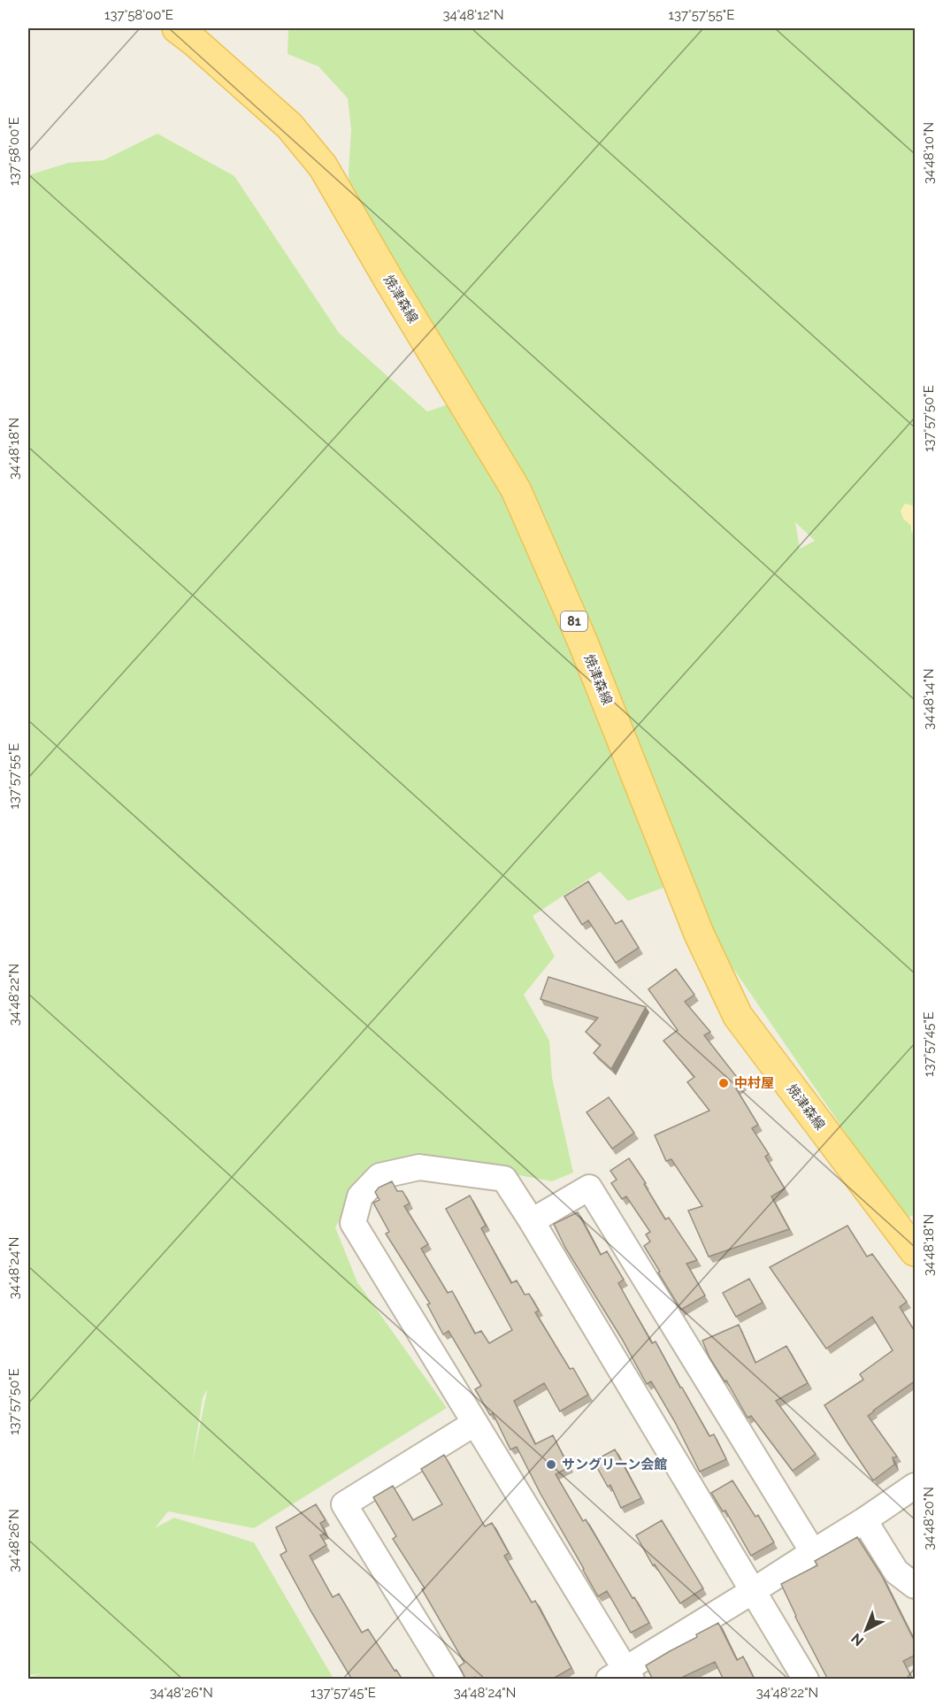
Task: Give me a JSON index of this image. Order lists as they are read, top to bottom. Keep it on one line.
{"streets":{"main road":["焼津森線","81"]},"places":["中村屋","サングリーン会館"],"north":"bottom left","coordinates":["137°58'00\"E","34°48'12\"N","137°57'55\"E","34°48'10\"N","137°57'50\"E","34°48'18\"N","34°48'14\"N","34°48'22\"N","137°57'45\"E","34°48'24\"N","34°48'20\"N","34°48'26\"N"]}
